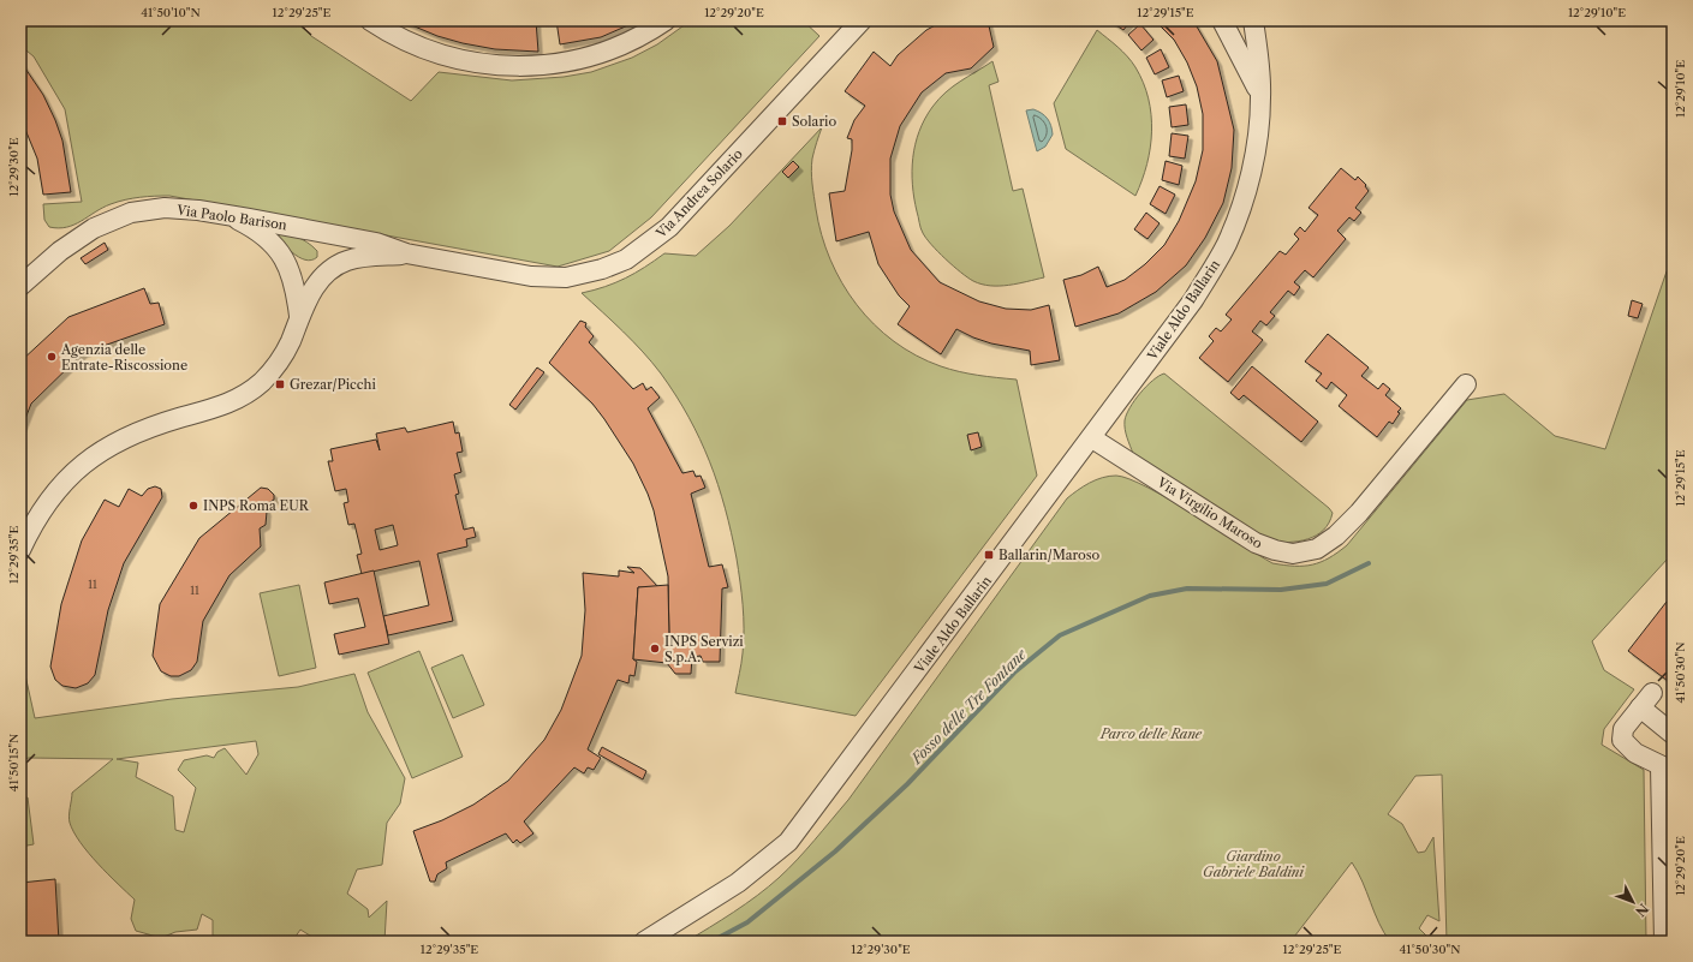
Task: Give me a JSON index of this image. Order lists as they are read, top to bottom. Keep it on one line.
{"streets":{"street":["Via Andrea Solario","Via Paolo Barison","Viale Aldo Ballarin","Via Virgilio Maroso"]},"crossings":[["Via Andrea Solario","Via Paolo Barison"],["Viale Aldo Ballarin","Via Virgilio Maroso"]],"water":["Fosso delle Tre Fontane"],"parks":["Parco delle Rane","Giardino Gabriele Baldini"],"places":{"transit":["Solario","Grezar/Picchi","Ballarin/Maroso"],"other":["Agenzia delle Entrate-Riscossione","INPS Roma EUR","INPS Servizi S.p.A."]},"house_numbers":["11","11"],"north":"bottom right","coordinates":["41°50'10\"N","12°29'25\"E","12°29'20\"E","12°29'15\"E","12°29'10\"E","12°29'30\"E","12°29'35\"E","41°50'30\"N","41°50'15\"N"]}
